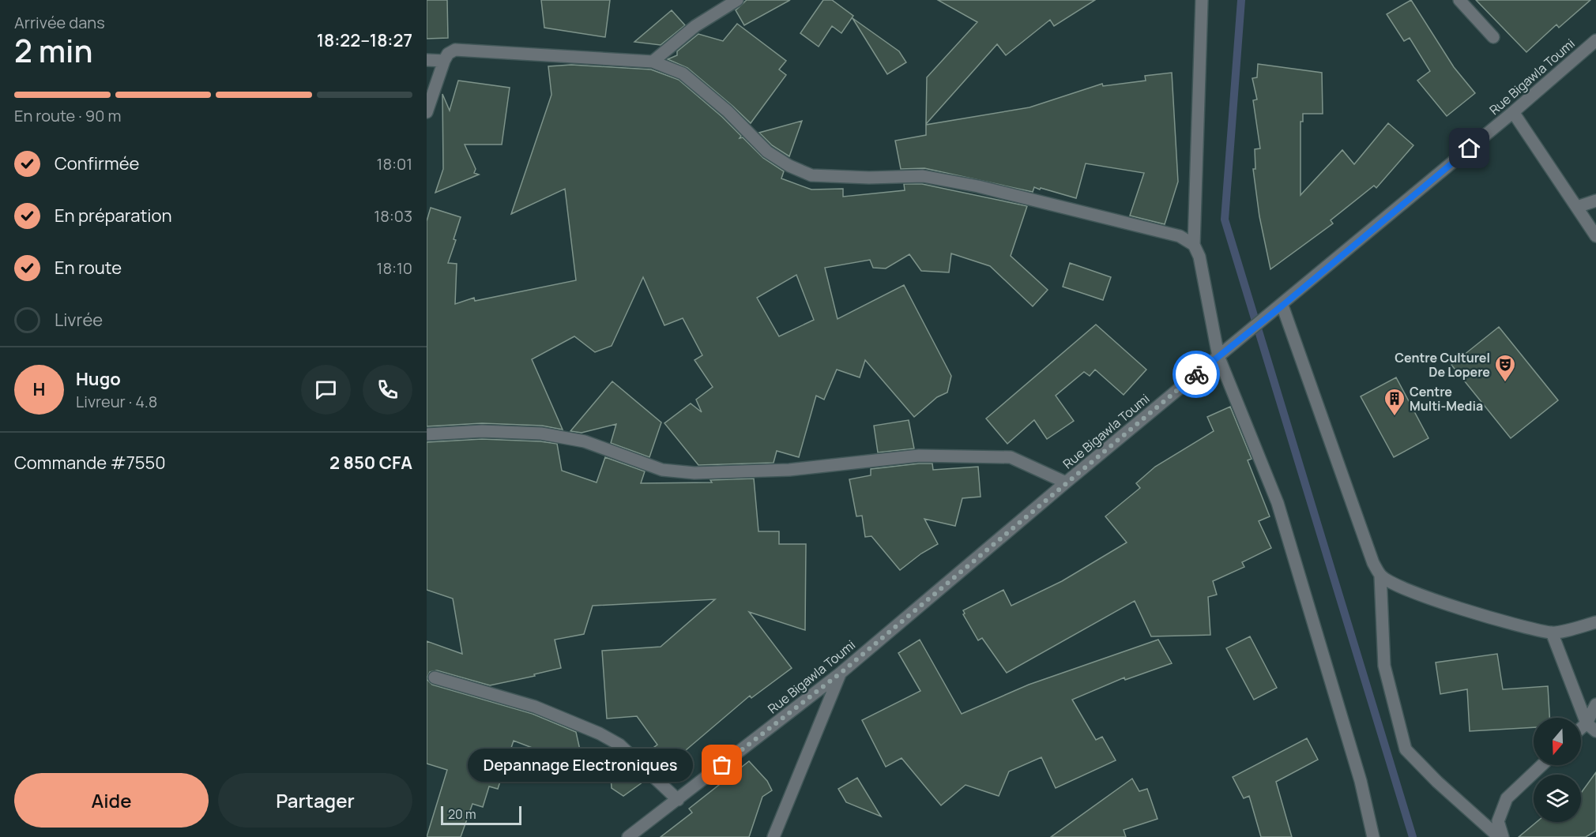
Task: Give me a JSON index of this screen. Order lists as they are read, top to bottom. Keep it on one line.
{"streets":{"street":["Rue Bigawla Toumi"]},"places":{"theatre":["Centre Culturel De Lopere"],"building":["Centre Multi-Media"],"other":["Depannage Electroniques"]},"scale_bar":"20 m","north":"bottom","page":{"heading":["2 min","Arrivée dans","18:22–18:27"],"panel":["Hugo","Livreur · 4.8","Commande #7550","2 850 CFA"],"bar":"En route · 90 m","list":[["Confirmée","18:01"],["En préparation","18:03"],["En route","18:10"],"Livrée"],"round":"H","bubble":"Depannage Electroniques","buttons":["Aide","Partager"],"scale":"20 m"}}
